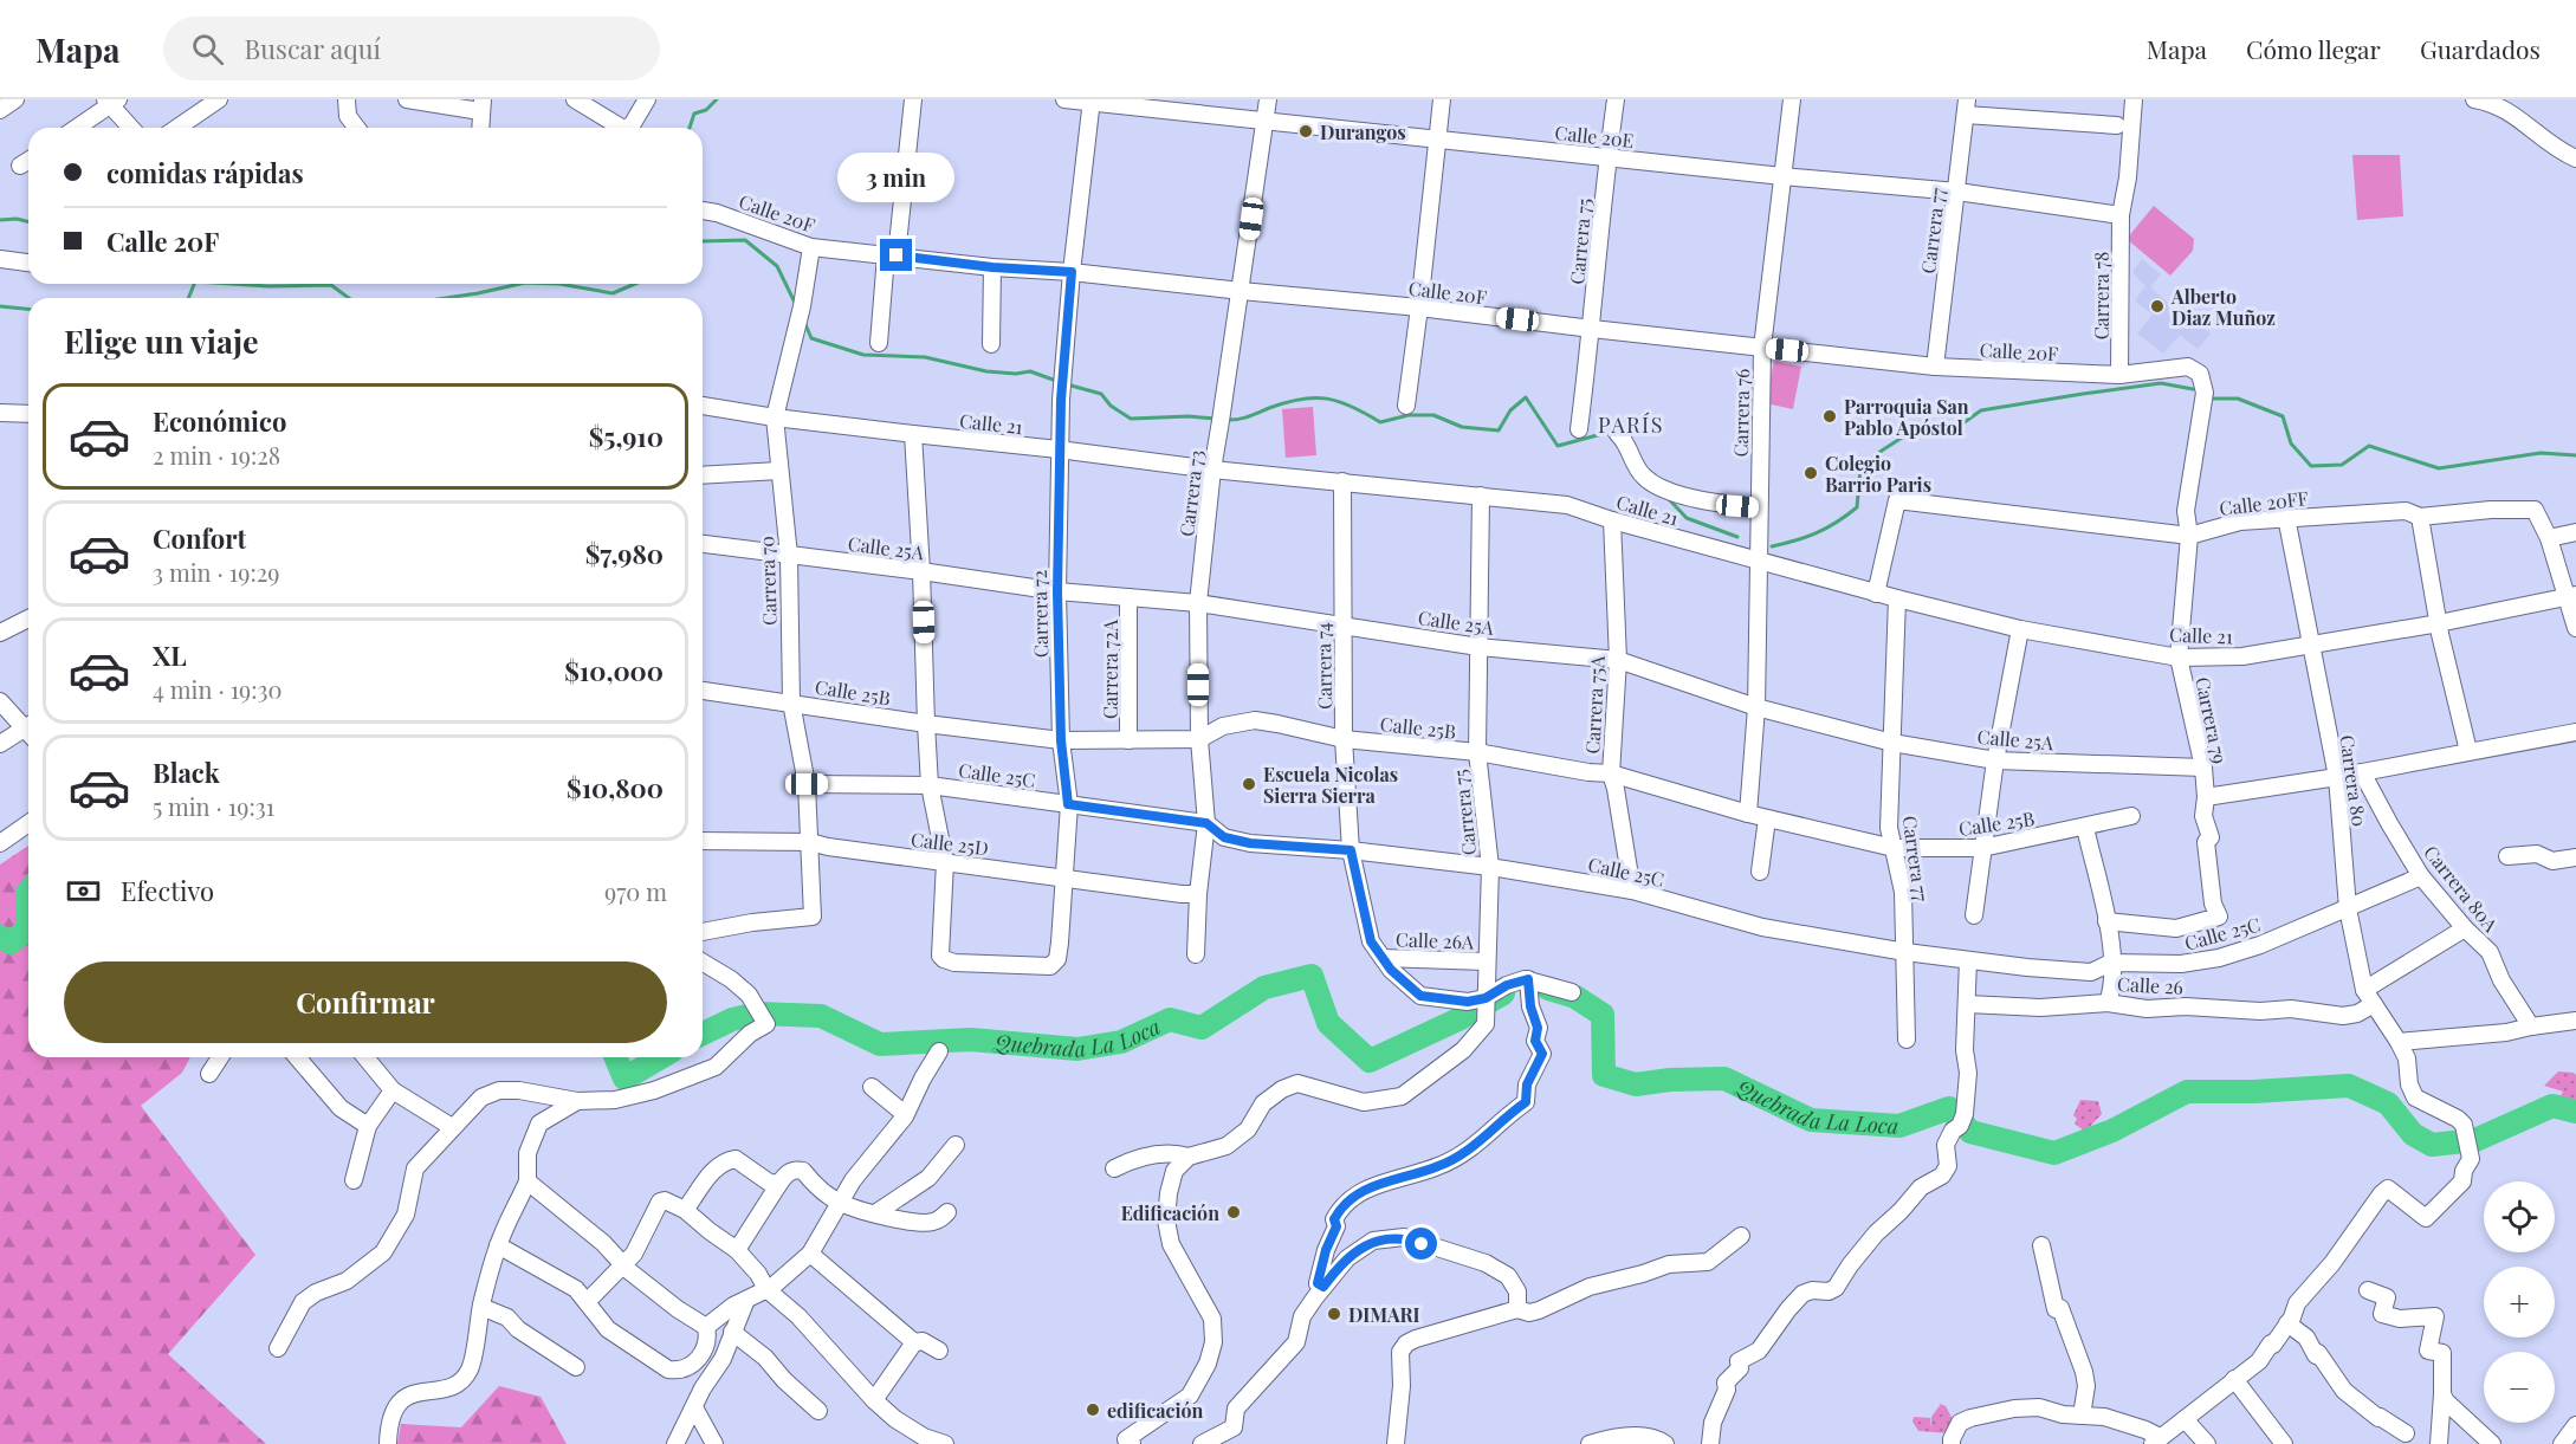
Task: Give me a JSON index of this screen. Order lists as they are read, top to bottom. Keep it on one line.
{"streets":{"street":["Calle 20E","Calle 20F","Carrera 77","Carrera 75","Carrera 78","Carrera 76","Calle 21","Carrera 73","Calle 20FF","Calle 25A","Carrera 70","Carrera 72","Carrera 74","Carrera 72A","Calle 25B","Carrera 75A","Carrera 79","Calle 25C","Carrera 80","Calle 25D","Carrera 80A","Calle 26A","Calle 26"]},"crossings":[["Calle 20E","Carrera 77"],["Calle 20E","Carrera 75"],["Calle 20E","Carrera 78"],["Calle 20E","Carrera 76"],["Calle 20E","Carrera 73"],["Calle 20E","Carrera 72"],["Calle 20F","Carrera 77"],["Calle 20F","Carrera 75"],["Calle 20F","Carrera 78"],["Calle 20F","Carrera 76"],["Calle 20F","Carrera 73"],["Calle 20F","Carrera 70"],["Calle 20F","Carrera 72"],["Calle 20F","Carrera 79"],["Carrera 77","Calle 21"],["Carrera 77","Calle 25A"],["Carrera 77","Calle 25B"],["Carrera 77","Calle 25C"],["Carrera 75","Calle 21"],["Carrera 75","Calle 25A"],["Carrera 75","Carrera 74"],["Carrera 75","Calle 25B"],["Carrera 75","Calle 25C"],["Carrera 75","Calle 26A"],["Carrera 76","Calle 21"],["Carrera 76","Calle 25A"],["Carrera 76","Calle 25B"],["Calle 21","Carrera 73"],["Calle 21","Calle 20FF"],["Calle 21","Carrera 70"],["Calle 21","Carrera 72"],["Calle 21","Carrera 74"],["Calle 21","Carrera 75A"],["Calle 21","Carrera 79"],["Calle 21","Carrera 80"],["Carrera 73","Calle 25A"],["Carrera 73","Calle 25B"],["Carrera 73","Calle 25C"],["Carrera 73","Calle 25D"],["Calle 20FF","Carrera 79"],["Calle 20FF","Carrera 80"],["Calle 25A","Carrera 70"],["Calle 25A","Carrera 72"],["Calle 25A","Carrera 74"],["Calle 25A","Carrera 72A"],["Calle 25A","Carrera 75A"],["Calle 25A","Carrera 79"],["Carrera 70","Calle 25B"],["Carrera 70","Calle 25C"],["Carrera 70","Calle 25D"],["Carrera 72","Calle 25B"],["Carrera 72","Calle 25C"],["Carrera 72","Calle 25D"],["Carrera 74","Calle 25B"],["Carrera 74","Calle 25C"],["Carrera 74","Calle 26A"],["Carrera 72A","Calle 25B"],["Calle 25B","Carrera 75A"],["Carrera 75A","Calle 25C"],["Calle 25C","Carrera 80"],["Calle 25C","Carrera 80A"],["Carrera 80","Calle 26"]],"districts":["PARÍS"],"water":["Quebrada La Loca"],"places":["Durangos","Alberto Diaz Muñoz","Parroquia San Pablo Apóstol","Colegio Barrio Paris","Escuela Nicolas Sierra Sierra","Edificación","DIMARI","edificación"],"page":{"header":"Mapa","search":"Buscar aquí","nav":["Mapa","Cómo llegar","Guardados"],"banner":["comidas rápidas","Calle 20F"],"bubble":"3 min","heading":"Elige un viaje","list":[{"name":"Económico","note":"2 min · 19:28","value":"$5,910"},{"name":"Confort","note":"3 min · 19:29","value":"$7,980"},{"name":"XL","note":"4 min · 19:30","value":"$10,000"},{"name":"Black","note":"5 min · 19:31","value":"$10,800"}],"pay":["Efectivo","970 m"],"buttons":"Confirmar","map_buttons":["+","−"]}}
